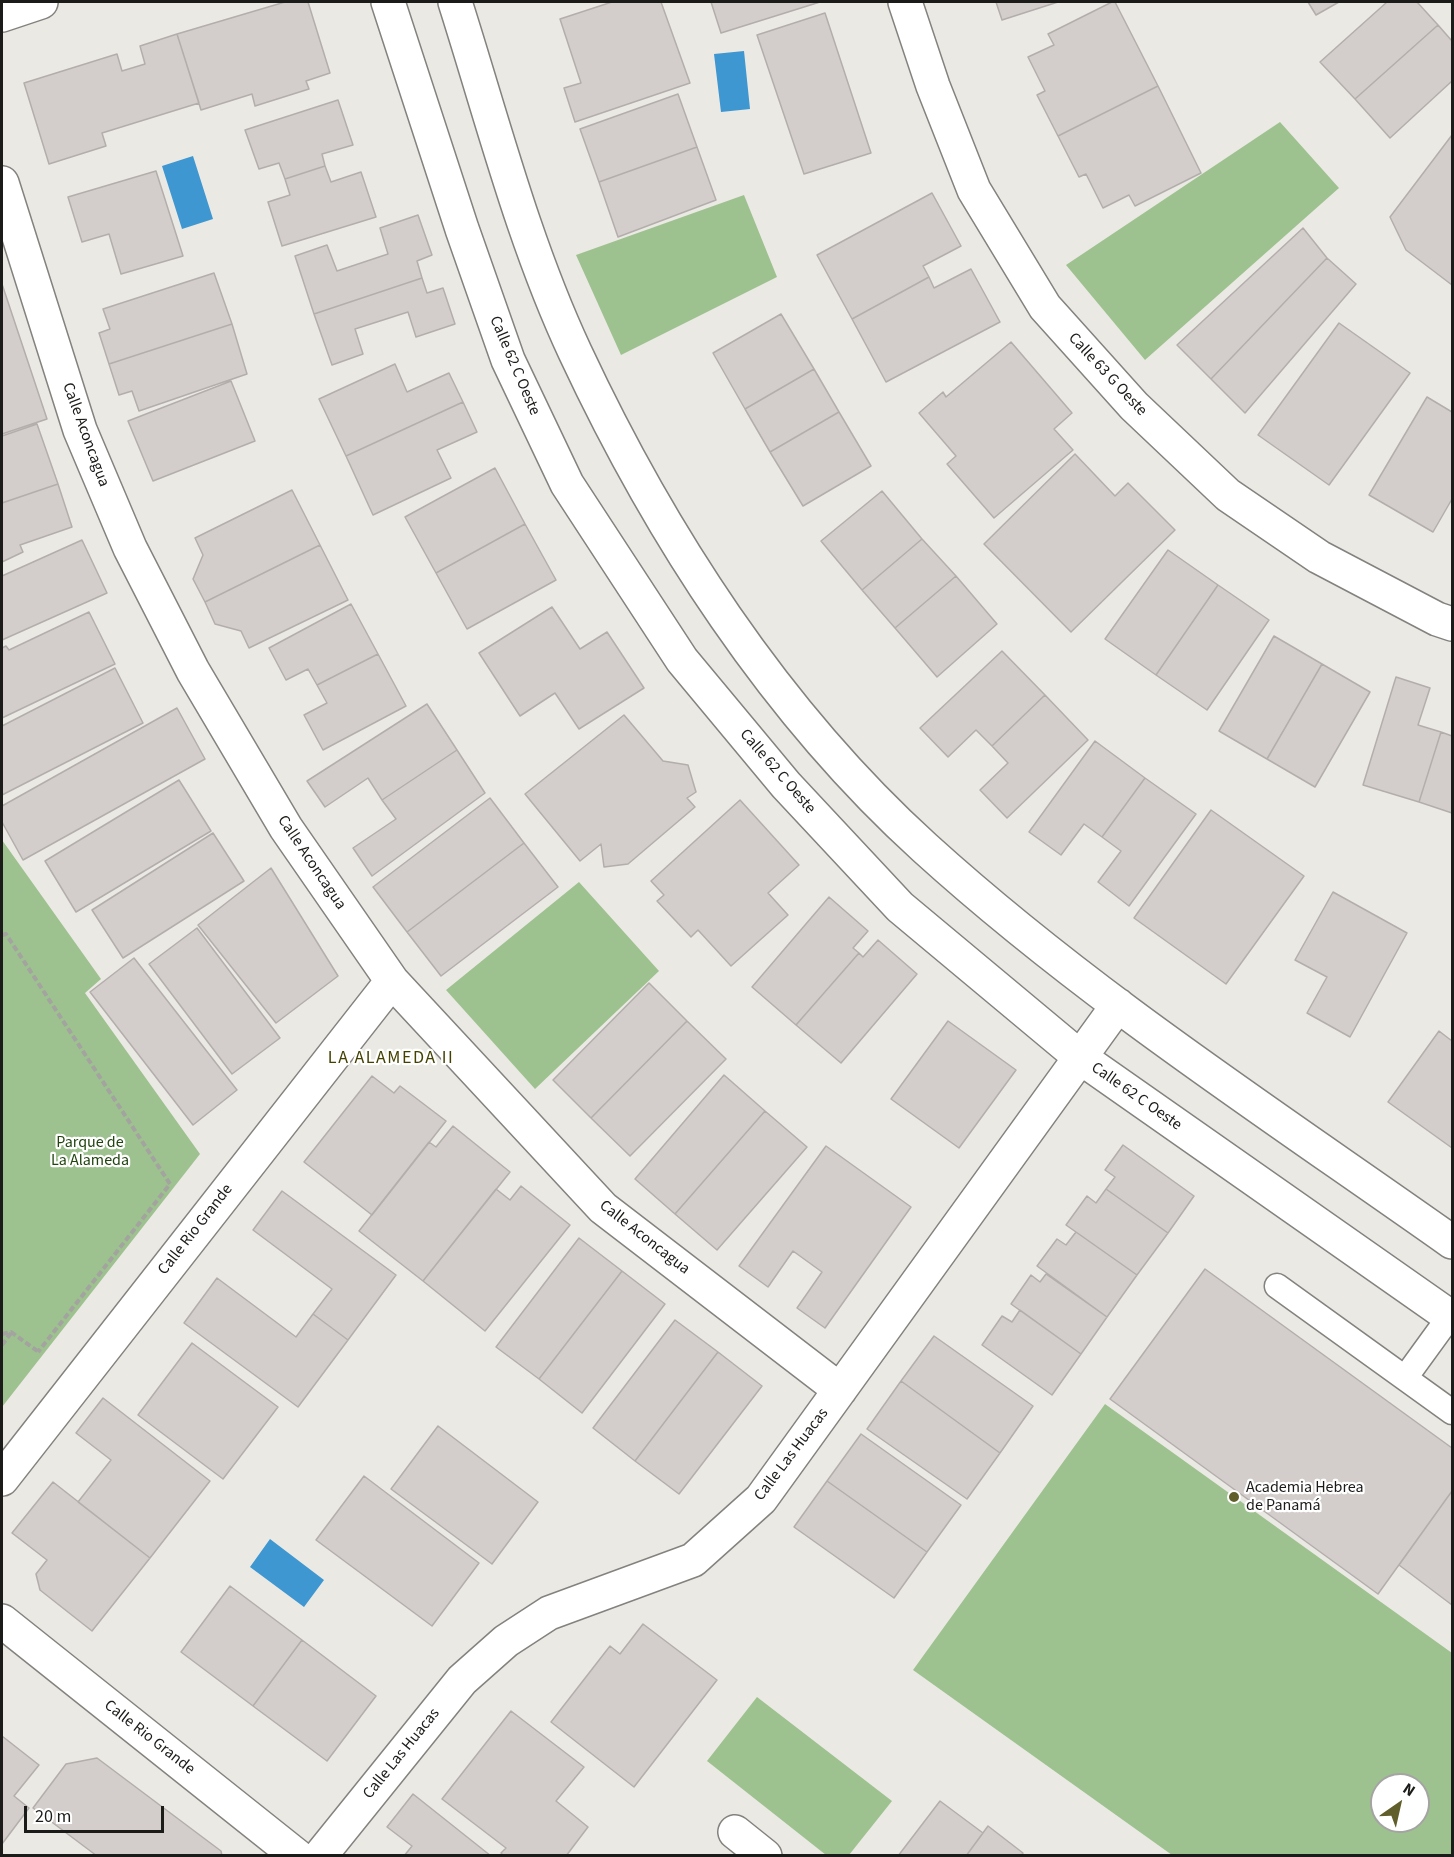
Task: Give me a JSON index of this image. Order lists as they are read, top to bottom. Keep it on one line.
{"streets":{"street":["Calle 62 C Oeste","Calle 63 G Oeste","Calle Aconcagua","Calle Rio Grande","Calle Las Huacas"]},"crossings":[["Calle 62 C Oeste","Calle Las Huacas"],["Calle Aconcagua","Calle Rio Grande"],["Calle Aconcagua","Calle Las Huacas"]],"districts":["LA ALAMEDA II"],"parks":["Parque de La Alameda"],"places":["Academia Hebrea de Panamá"],"scale_bar":"20 m","north":"top right"}
